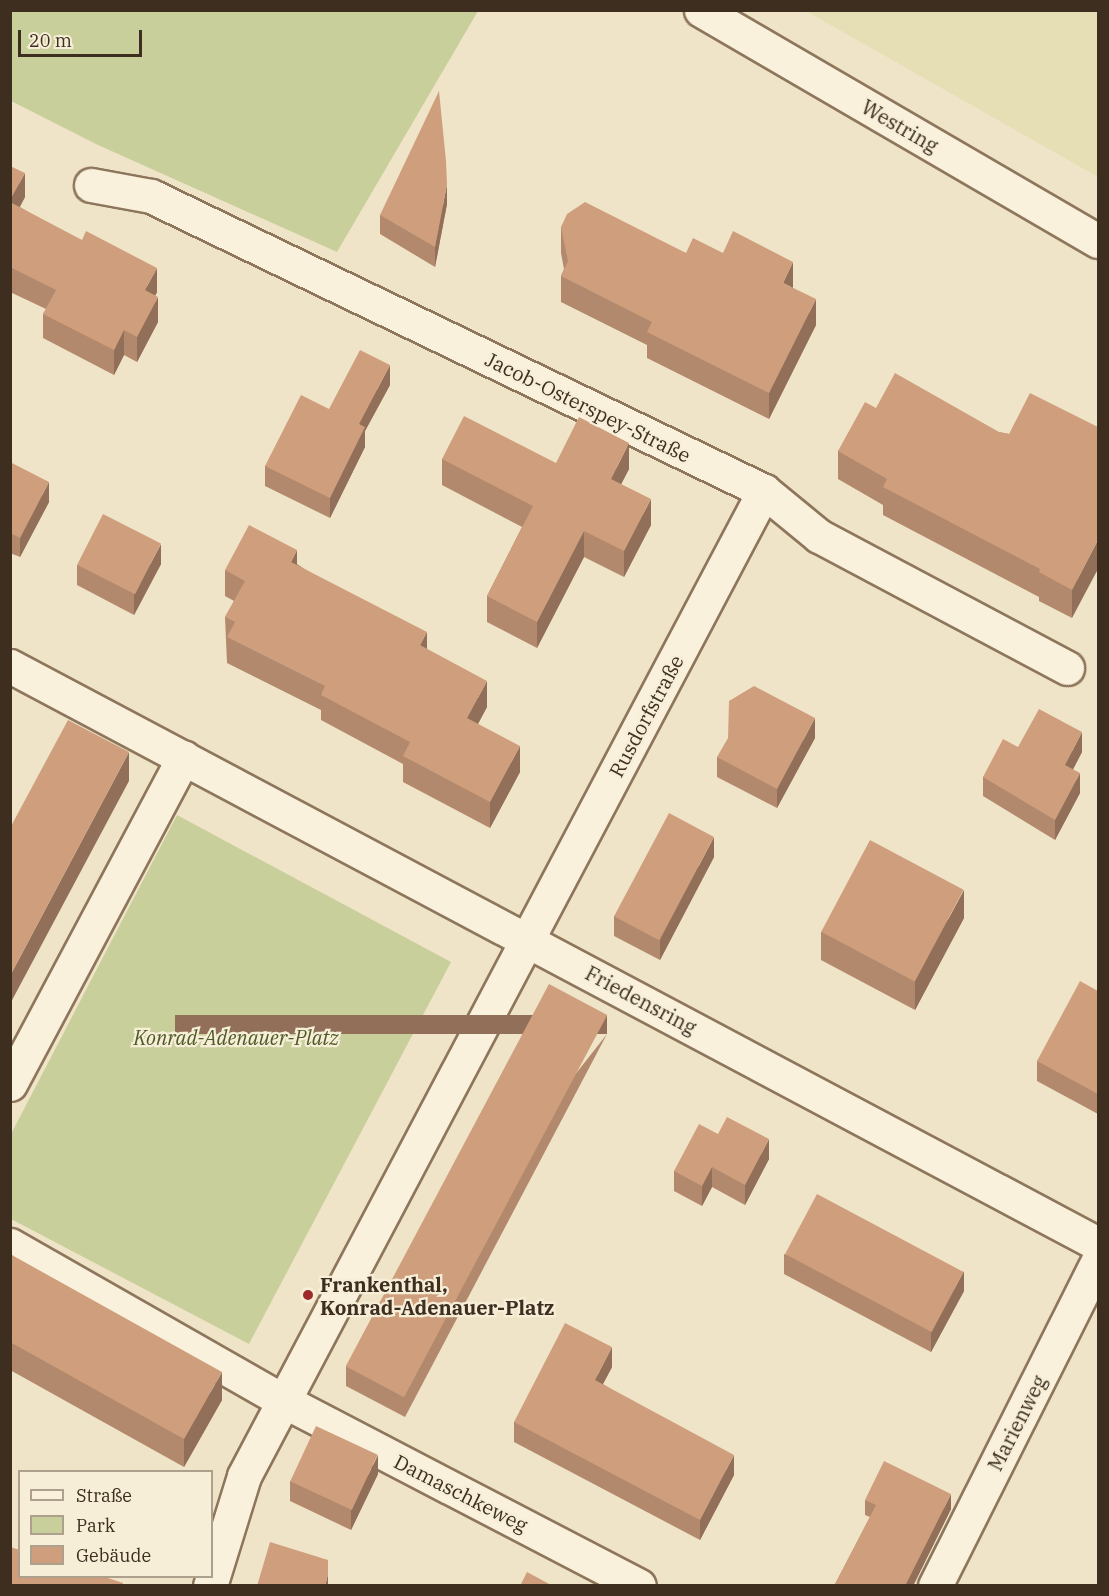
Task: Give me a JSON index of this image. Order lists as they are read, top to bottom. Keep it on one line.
{"streets":{"street":["Westring","Jacob-Osterspey-Straße","Rusdorfstraße","Friedensring","Marienweg","Damaschkeweg"]},"crossings":[["Jacob-Osterspey-Straße","Rusdorfstraße"],["Rusdorfstraße","Friedensring"]],"parks":["Konrad-Adenauer-Platz"],"places":["Frankenthal, Konrad-Adenauer-Platz"],"legend":["Straße","Park","Gebäude"],"scale_bar":"20 m"}
